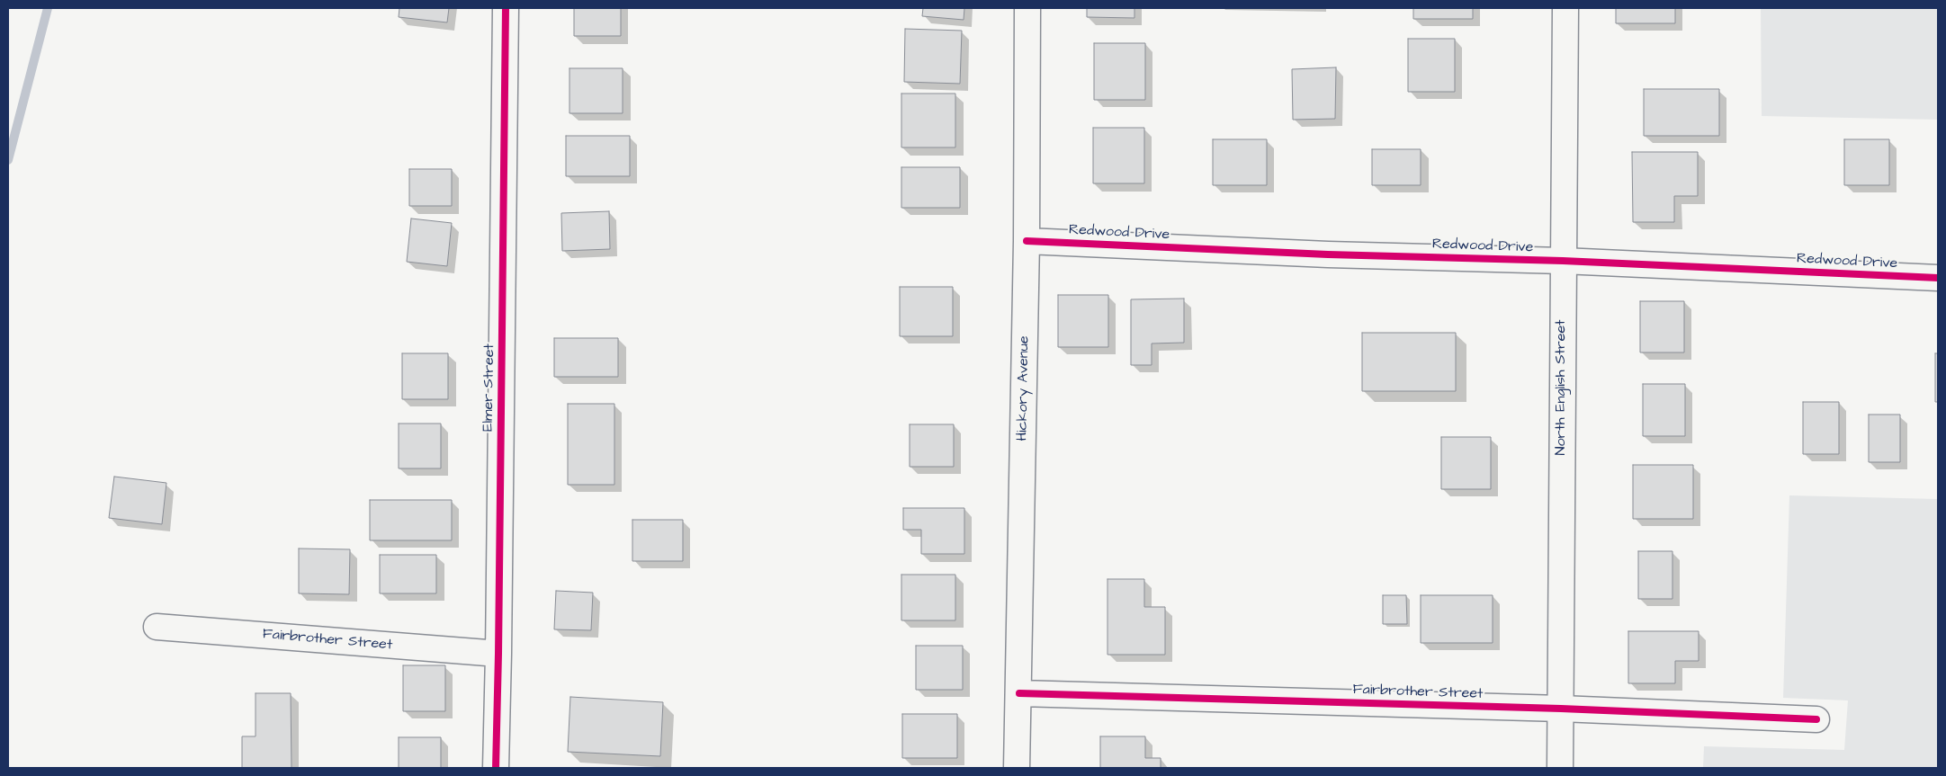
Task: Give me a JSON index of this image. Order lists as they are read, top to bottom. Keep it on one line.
{"streets":{"street":["Redwood Drive","Elmer Street","North English Street","Hickory Avenue","Fairbrother Street"]},"crossings":[["Redwood Drive","North English Street"],["Redwood Drive","Hickory Avenue"],["Elmer Street","Fairbrother Street"],["North English Street","Fairbrother Street"],["Hickory Avenue","Fairbrother Street"]]}
